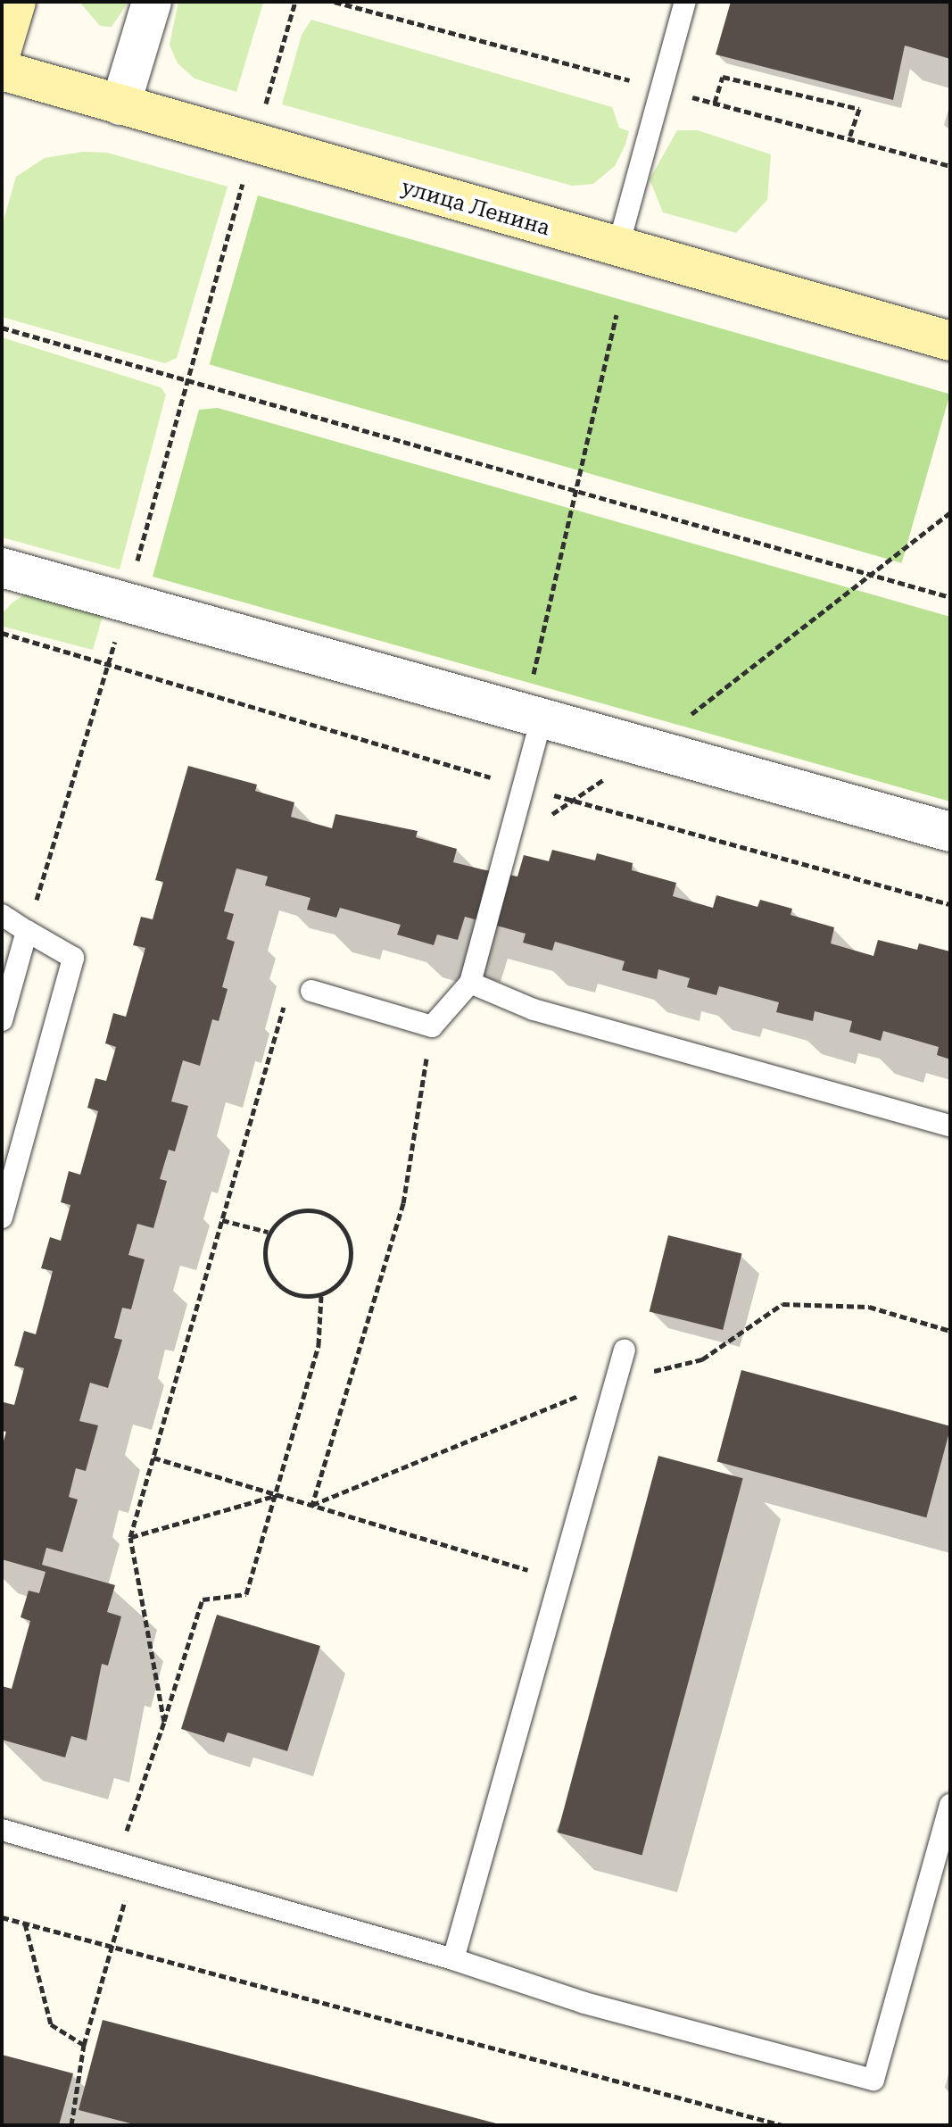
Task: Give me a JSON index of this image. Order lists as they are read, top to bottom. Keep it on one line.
{"streets":{"main road":["улица Ленина"]}}
